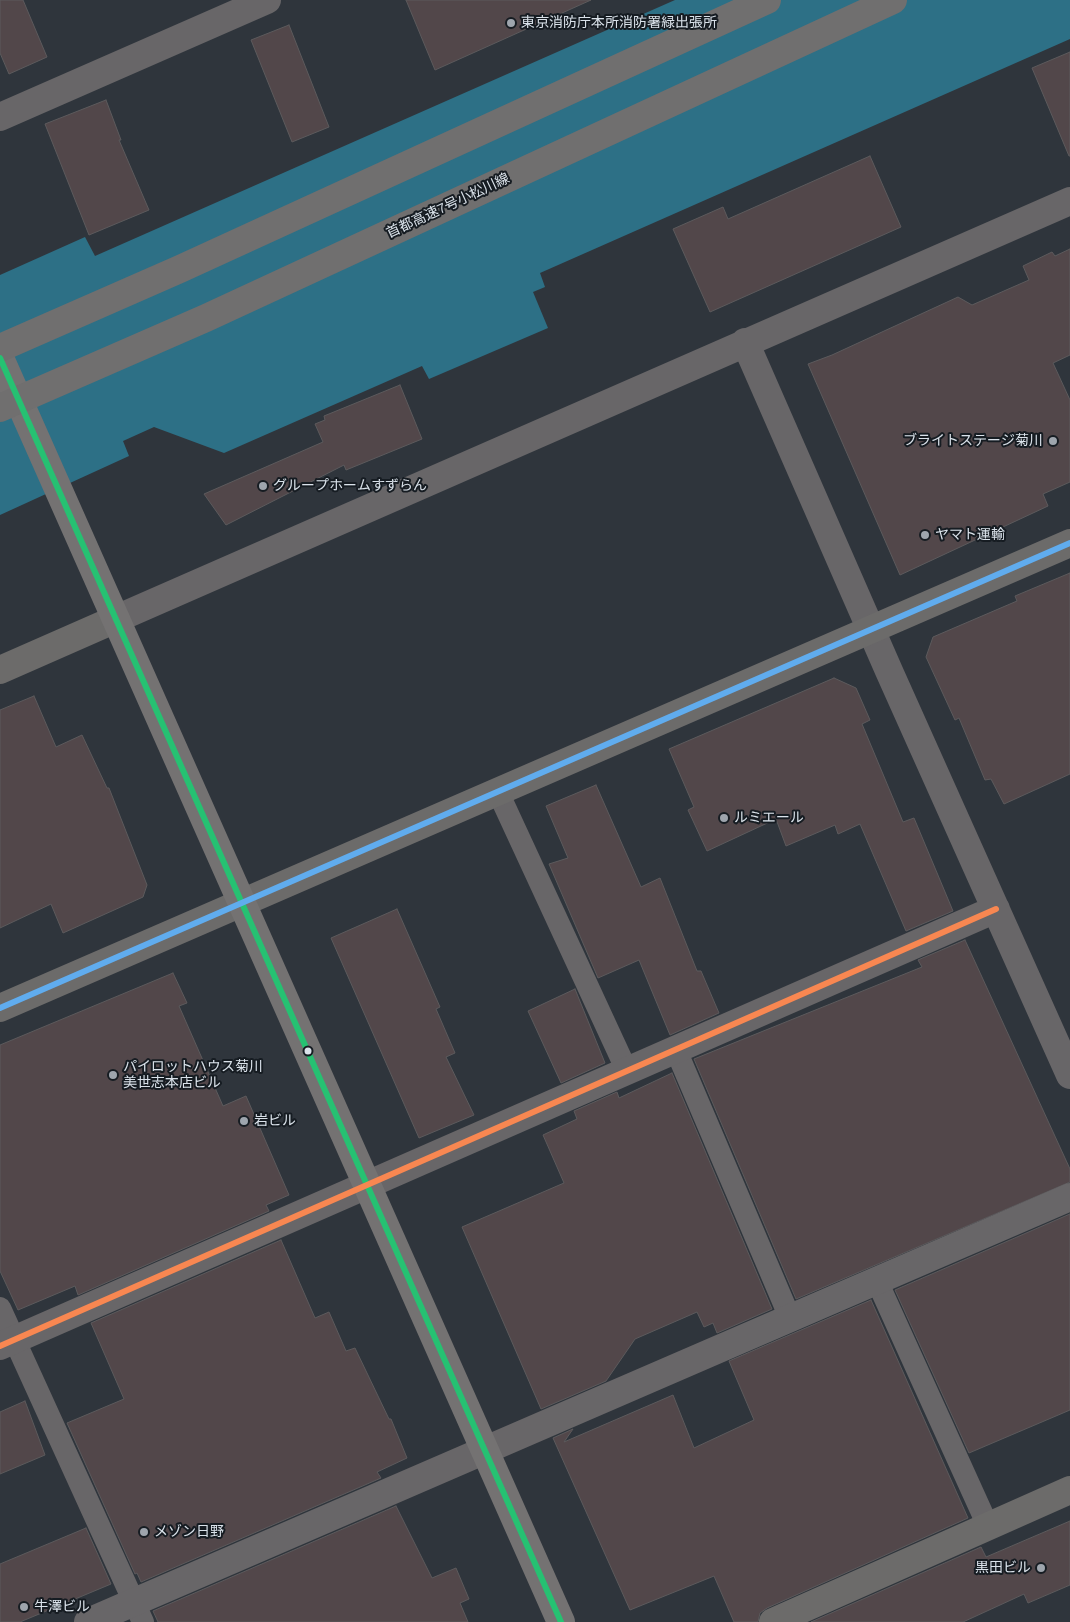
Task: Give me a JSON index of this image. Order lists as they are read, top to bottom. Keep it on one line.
{"streets":{"highway":["首都高速7号小松川線"]},"places":["東京消防庁本所消防署緑出張所","ブライトステージ菊川","グループホームすずらん","ヤマト運輸","ルミエール","パイロットハウス菊川 美世志本店ビル","岩ビル","メゾン日野","黒田ビル","牛澤ビル"]}
